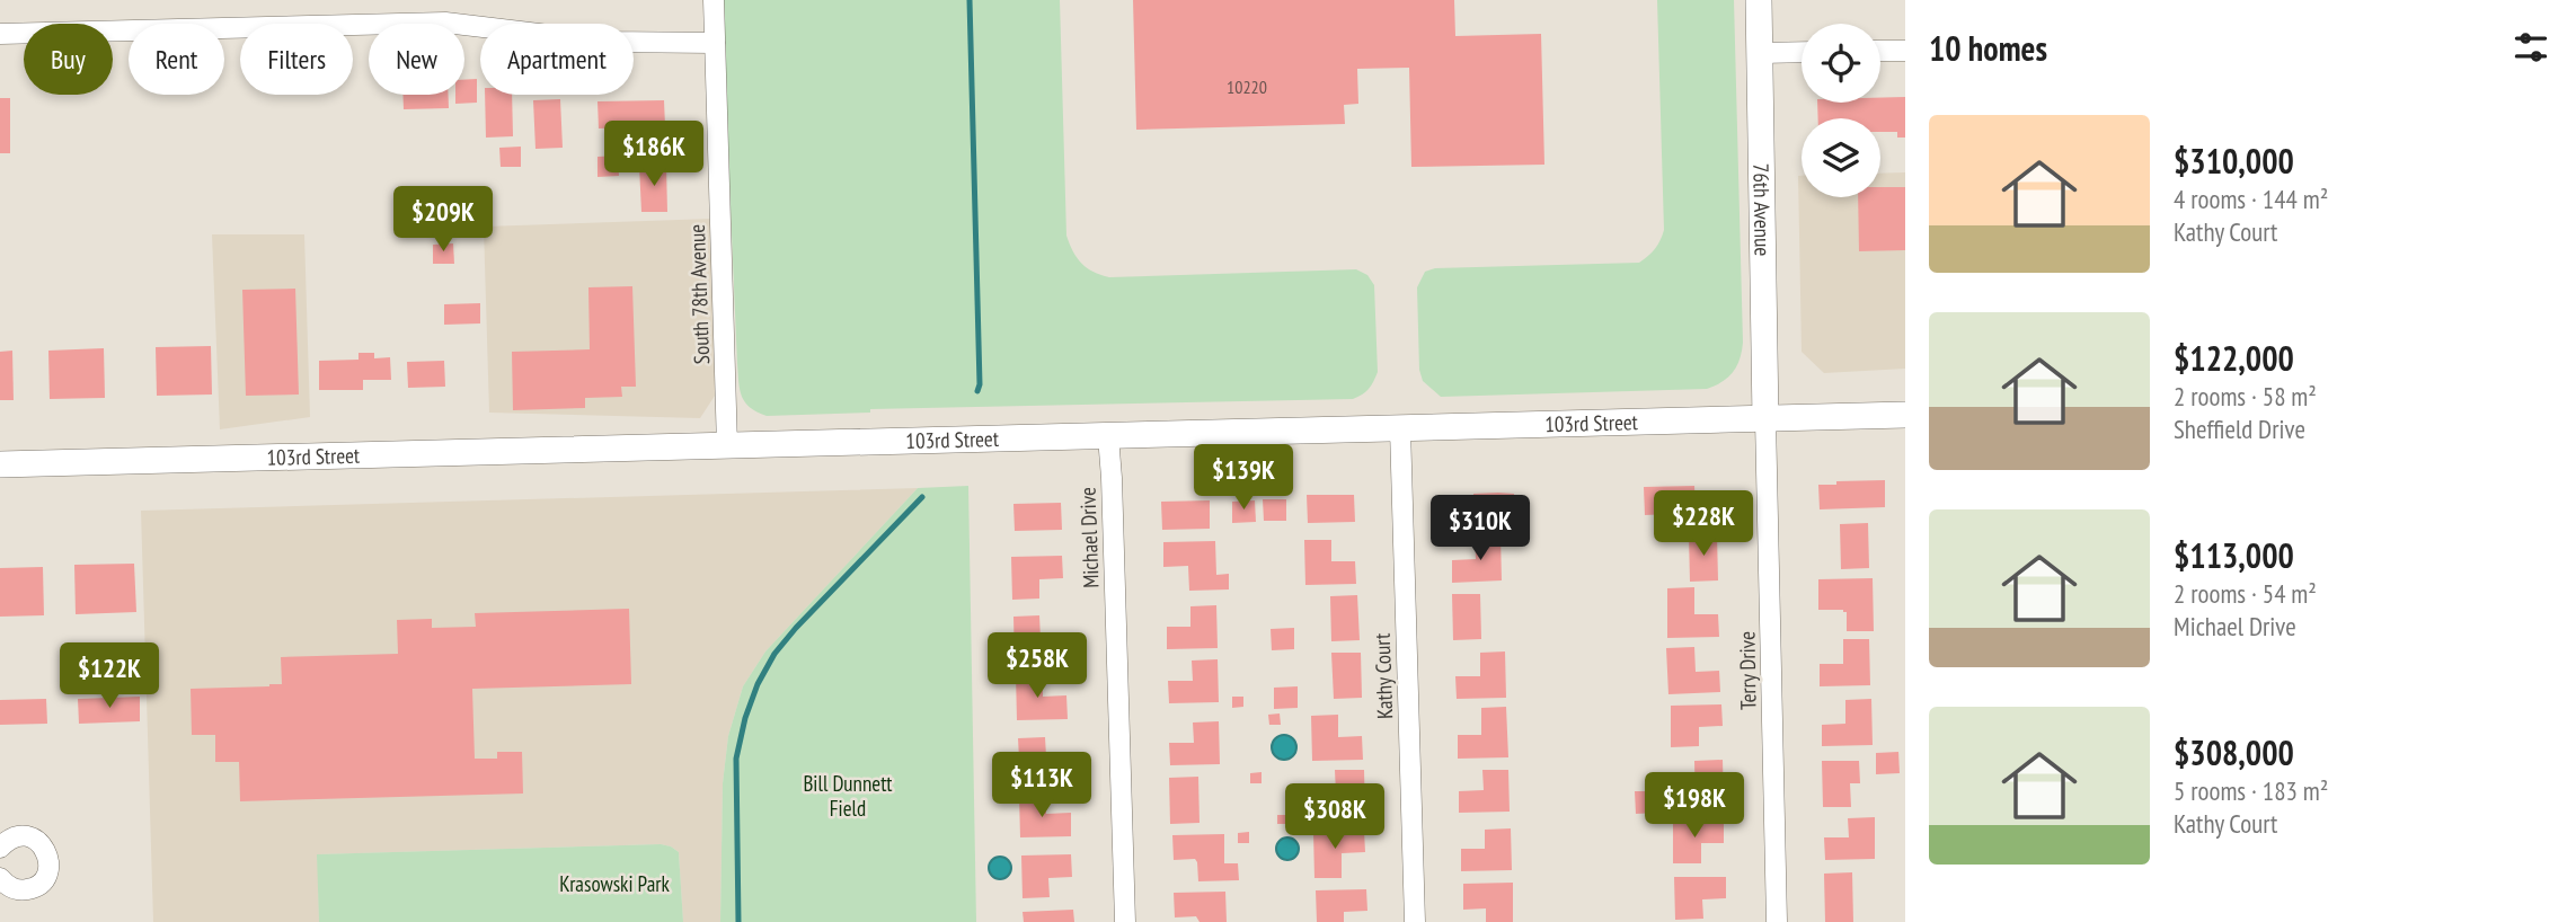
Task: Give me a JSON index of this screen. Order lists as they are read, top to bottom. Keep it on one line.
{"streets":{"street":["76th Avenue","South 78th Avenue","103rd Street","Michael Drive","Terry Drive","Kathy Court"]},"crossings":[["76th Avenue","103rd Street"],["76th Avenue","Terry Drive"],["South 78th Avenue","103rd Street"],["103rd Street","Michael Drive"],["103rd Street","Terry Drive"],["103rd Street","Kathy Court"]],"parks":["Bill Dunnett Field","Krasowski Park"],"house_numbers":["10220"],"page":{"heading":"10 homes","chip":["Buy","Rent","Filters","New","Apartment"],"list":[{"name":"$310,000","note":"4 rooms · 144 m² · Kathy Court"},{"name":"$122,000","note":"2 rooms · 58 m² · Sheffield Drive"},{"name":"$113,000","note":"2 rooms · 54 m² · Michael Drive"},{"name":"$308,000","note":"5 rooms · 183 m² · Kathy Court"}],"price":["$186K","$209K","$139K","$228K","$310K","$258K","$122K","$113K","$198K","$308K"]}}
